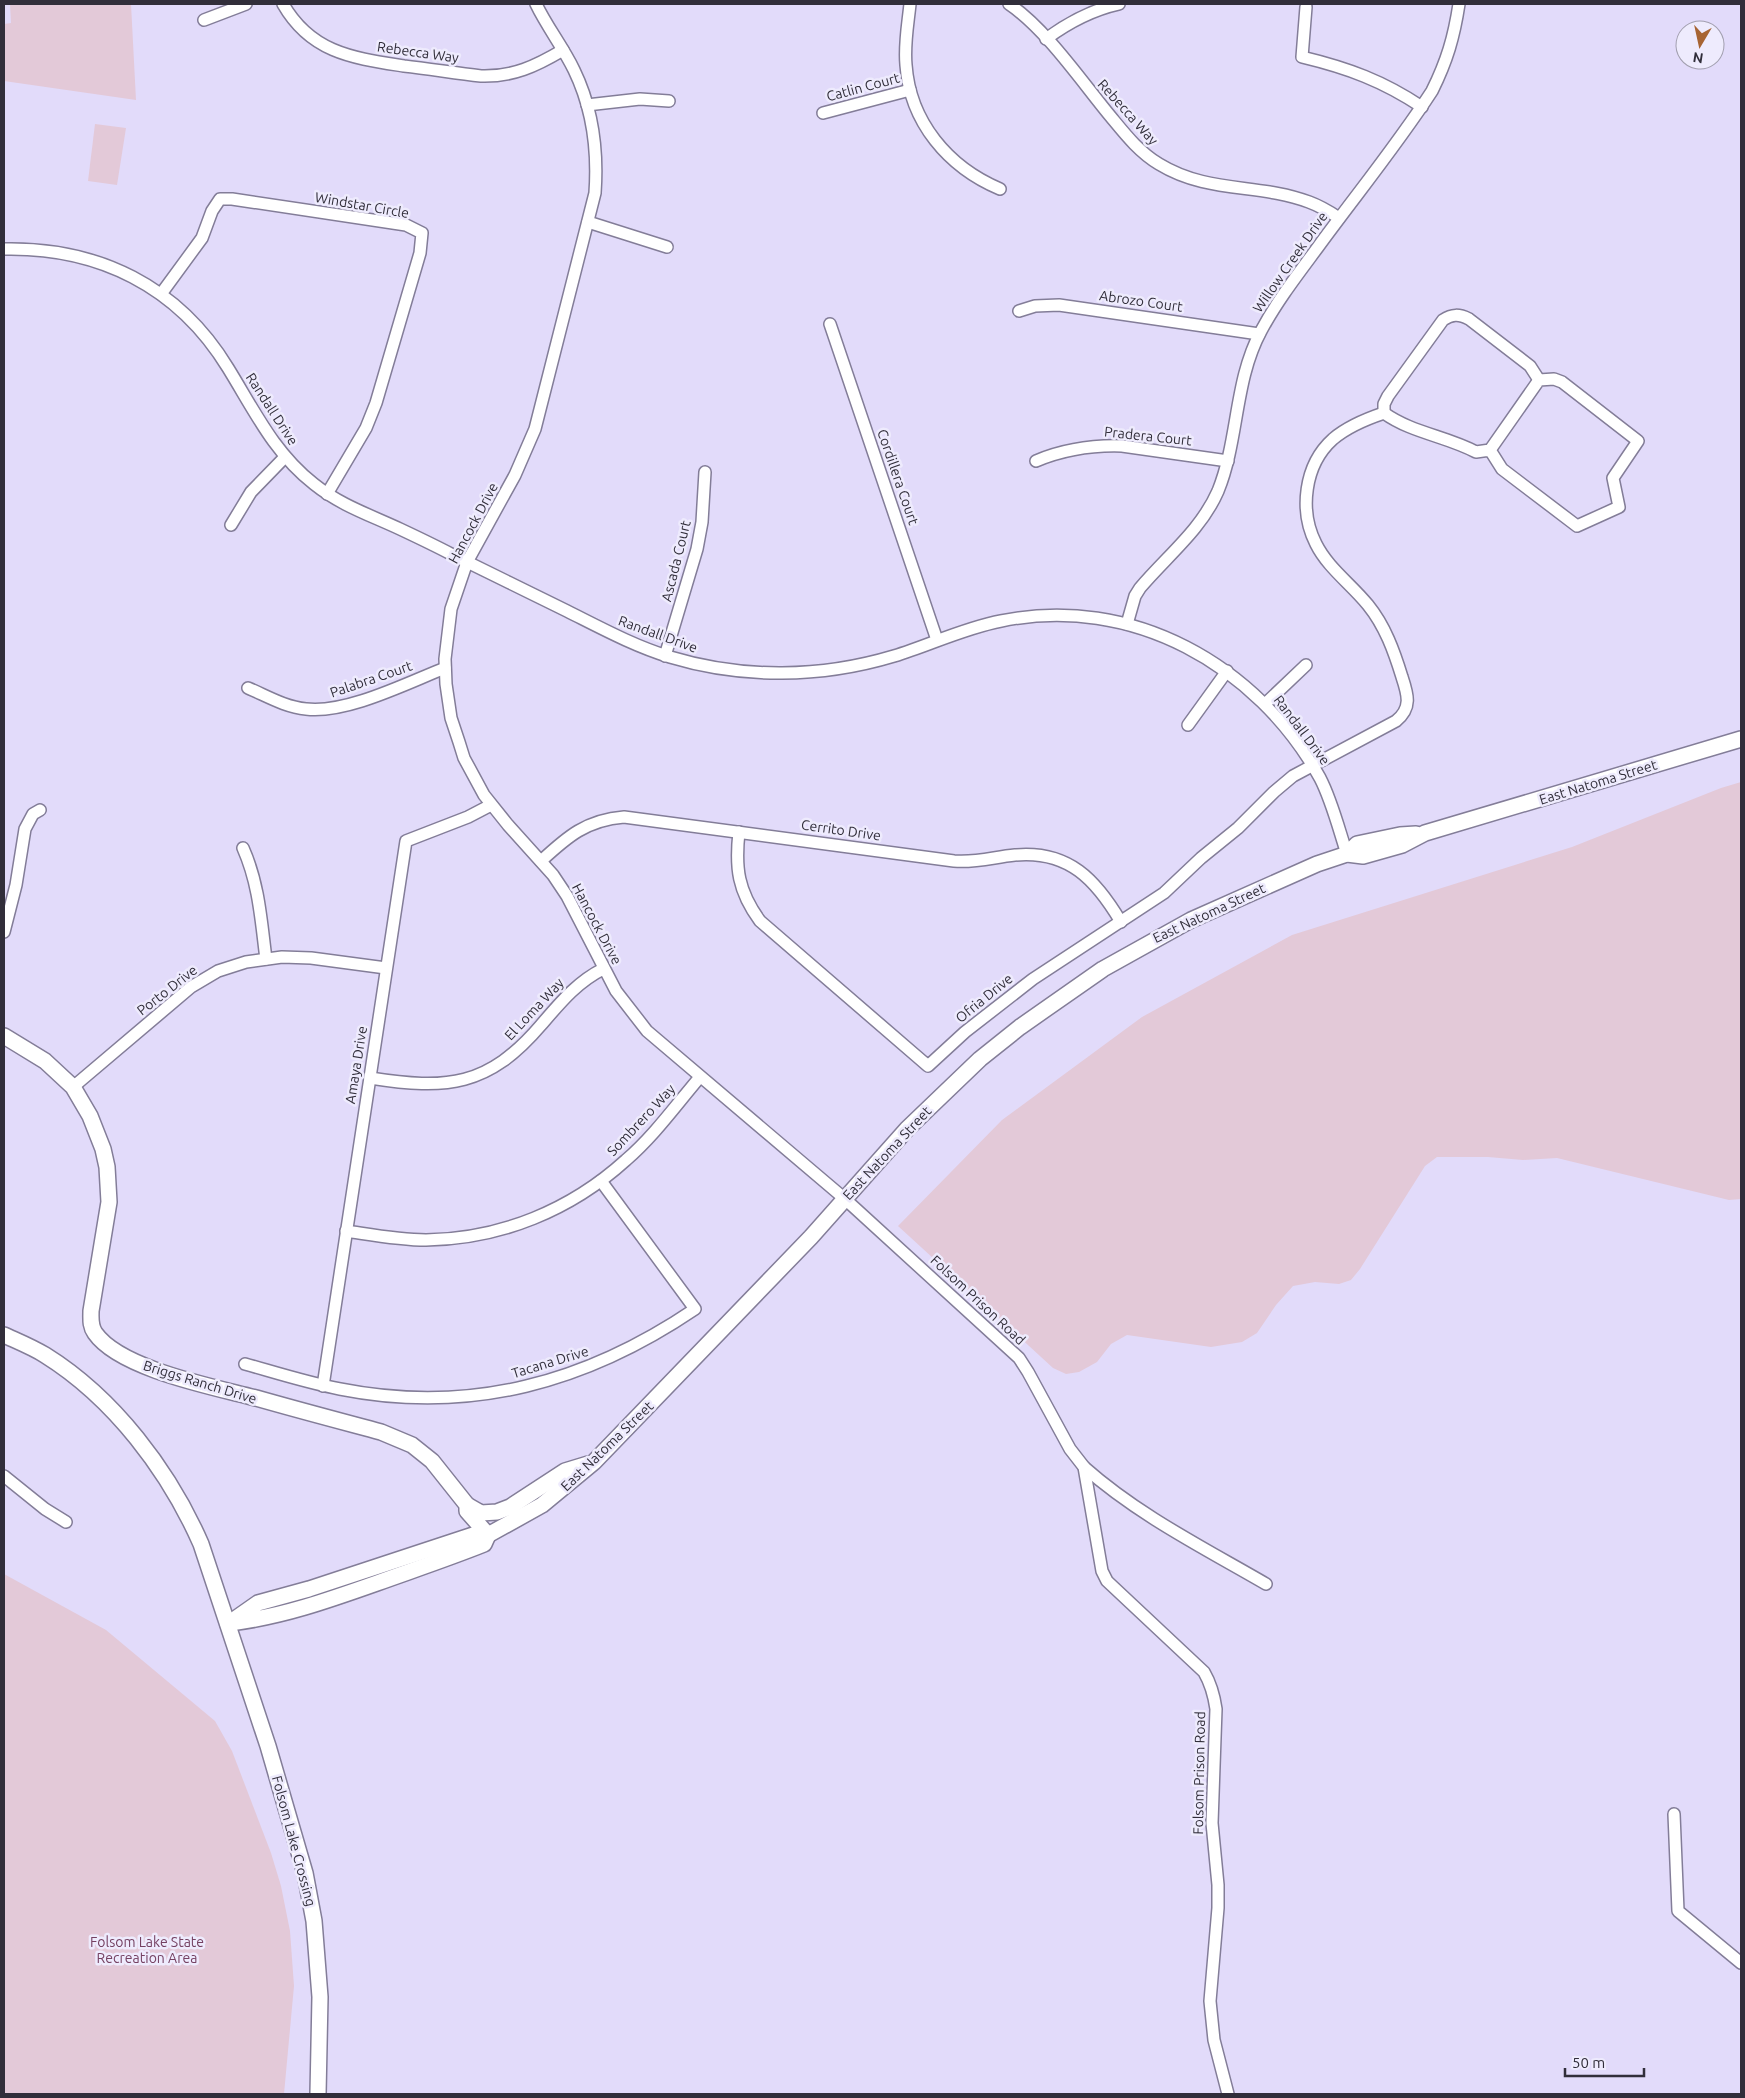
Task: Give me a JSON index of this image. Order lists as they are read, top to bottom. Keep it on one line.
{"streets":{"main road":["East Natoma Street","Briggs Ranch Drive","Folsom Lake Crossing"],"street":["Rebecca Way","Catlin Court","Windstar Circle","Willow Creek Drive","Abrozo Court","Randall Drive","Pradera Court","Cordillera Court","Hancock Drive","Ascada Court","Palabra Court","Cerrito Drive","Porto Drive","Ofria Drive","El Loma Way","Amaya Drive","Sombrero Way","Folsom Prison Road","Tacana Drive"]},"crossings":[["Rebecca Way","Willow Creek Drive"],["Rebecca Way","Hancock Drive"],["Windstar Circle","Randall Drive"],["Willow Creek Drive","Abrozo Court"],["Willow Creek Drive","Randall Drive"],["Willow Creek Drive","Pradera Court"],["Randall Drive","Cordillera Court"],["Randall Drive","Hancock Drive"],["Randall Drive","Ascada Court"],["Randall Drive","East Natoma Street"],["Randall Drive","Ofria Drive"],["Hancock Drive","Palabra Court"],["Hancock Drive","East Natoma Street"],["Hancock Drive","Cerrito Drive"],["Hancock Drive","El Loma Way"],["Hancock Drive","Amaya Drive"],["Hancock Drive","Sombrero Way"],["Hancock Drive","Folsom Prison Road"],["East Natoma Street","Folsom Prison Road"],["East Natoma Street","Briggs Ranch Drive"],["East Natoma Street","Folsom Lake Crossing"],["Cerrito Drive","Ofria Drive"],["Porto Drive","Amaya Drive"],["Porto Drive","Briggs Ranch Drive"],["El Loma Way","Amaya Drive"],["Amaya Drive","Sombrero Way"],["Amaya Drive","Tacana Drive"],["Sombrero Way","Tacana Drive"]],"parks":["Folsom Lake State Recreation Area"],"scale_bar":"50 m","north":"bottom"}
